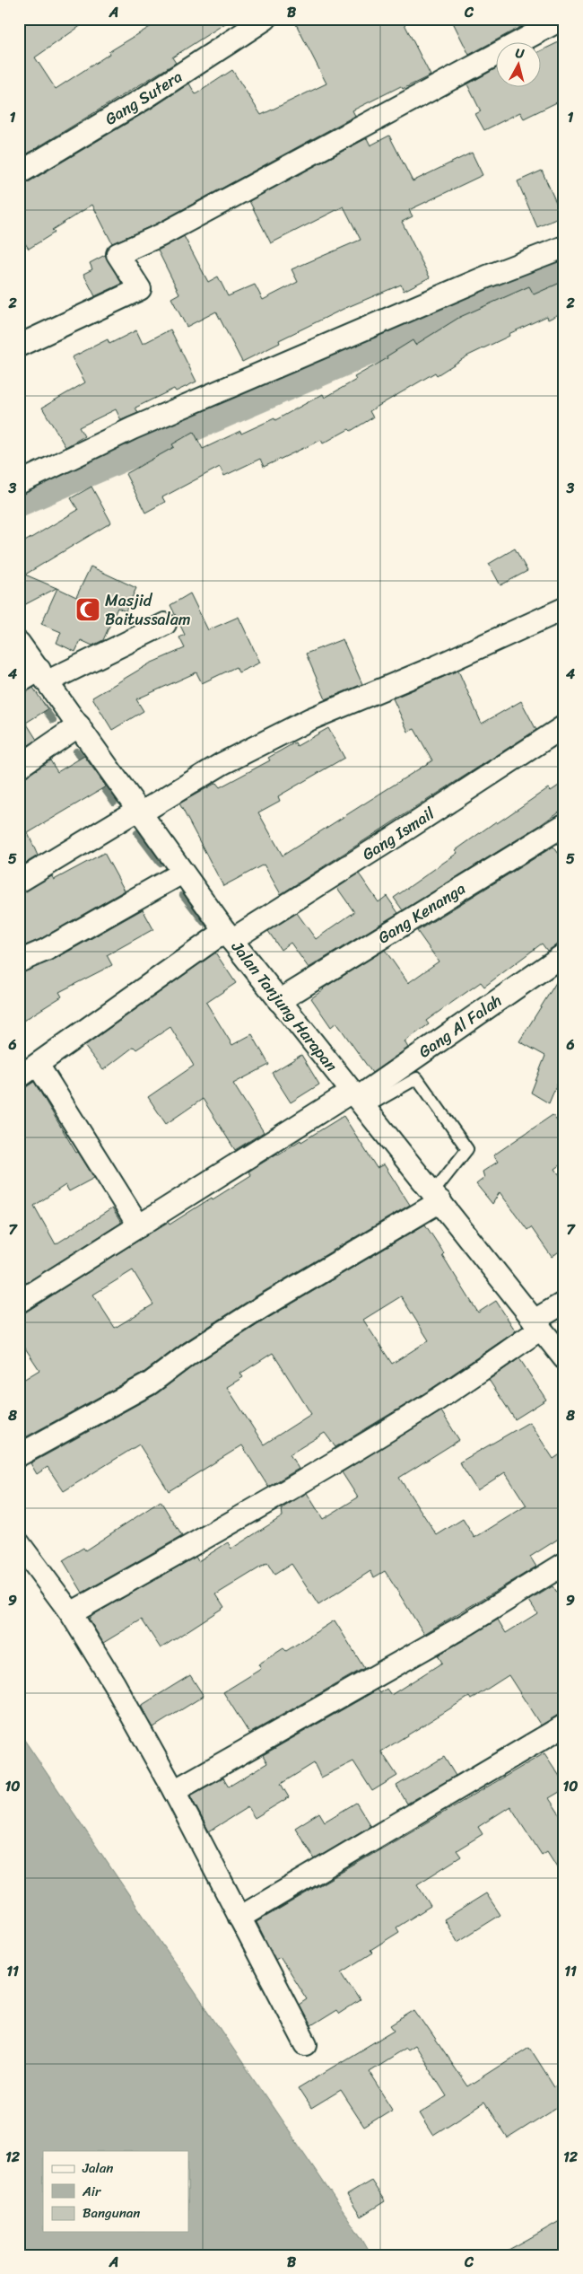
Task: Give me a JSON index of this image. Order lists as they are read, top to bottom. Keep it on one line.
{"streets":{"street":["Gang Sutera","Gang Ismail","Gang Kenanga","Jalan Tanjung Harapan","Gang Al Falah"]},"crossings":[["Gang Ismail","Jalan Tanjung Harapan"],["Gang Kenanga","Jalan Tanjung Harapan"],["Jalan Tanjung Harapan","Gang Al Falah"]],"places":{"mosque":["Masjid Baitussalam"]},"legend":["Jalan","Air","Bangunan"],"north":"top","grid":{"columns":["A","B","C"],"rows":["1","2","3","4","5","6","7","8","9","10","11","12"]}}
